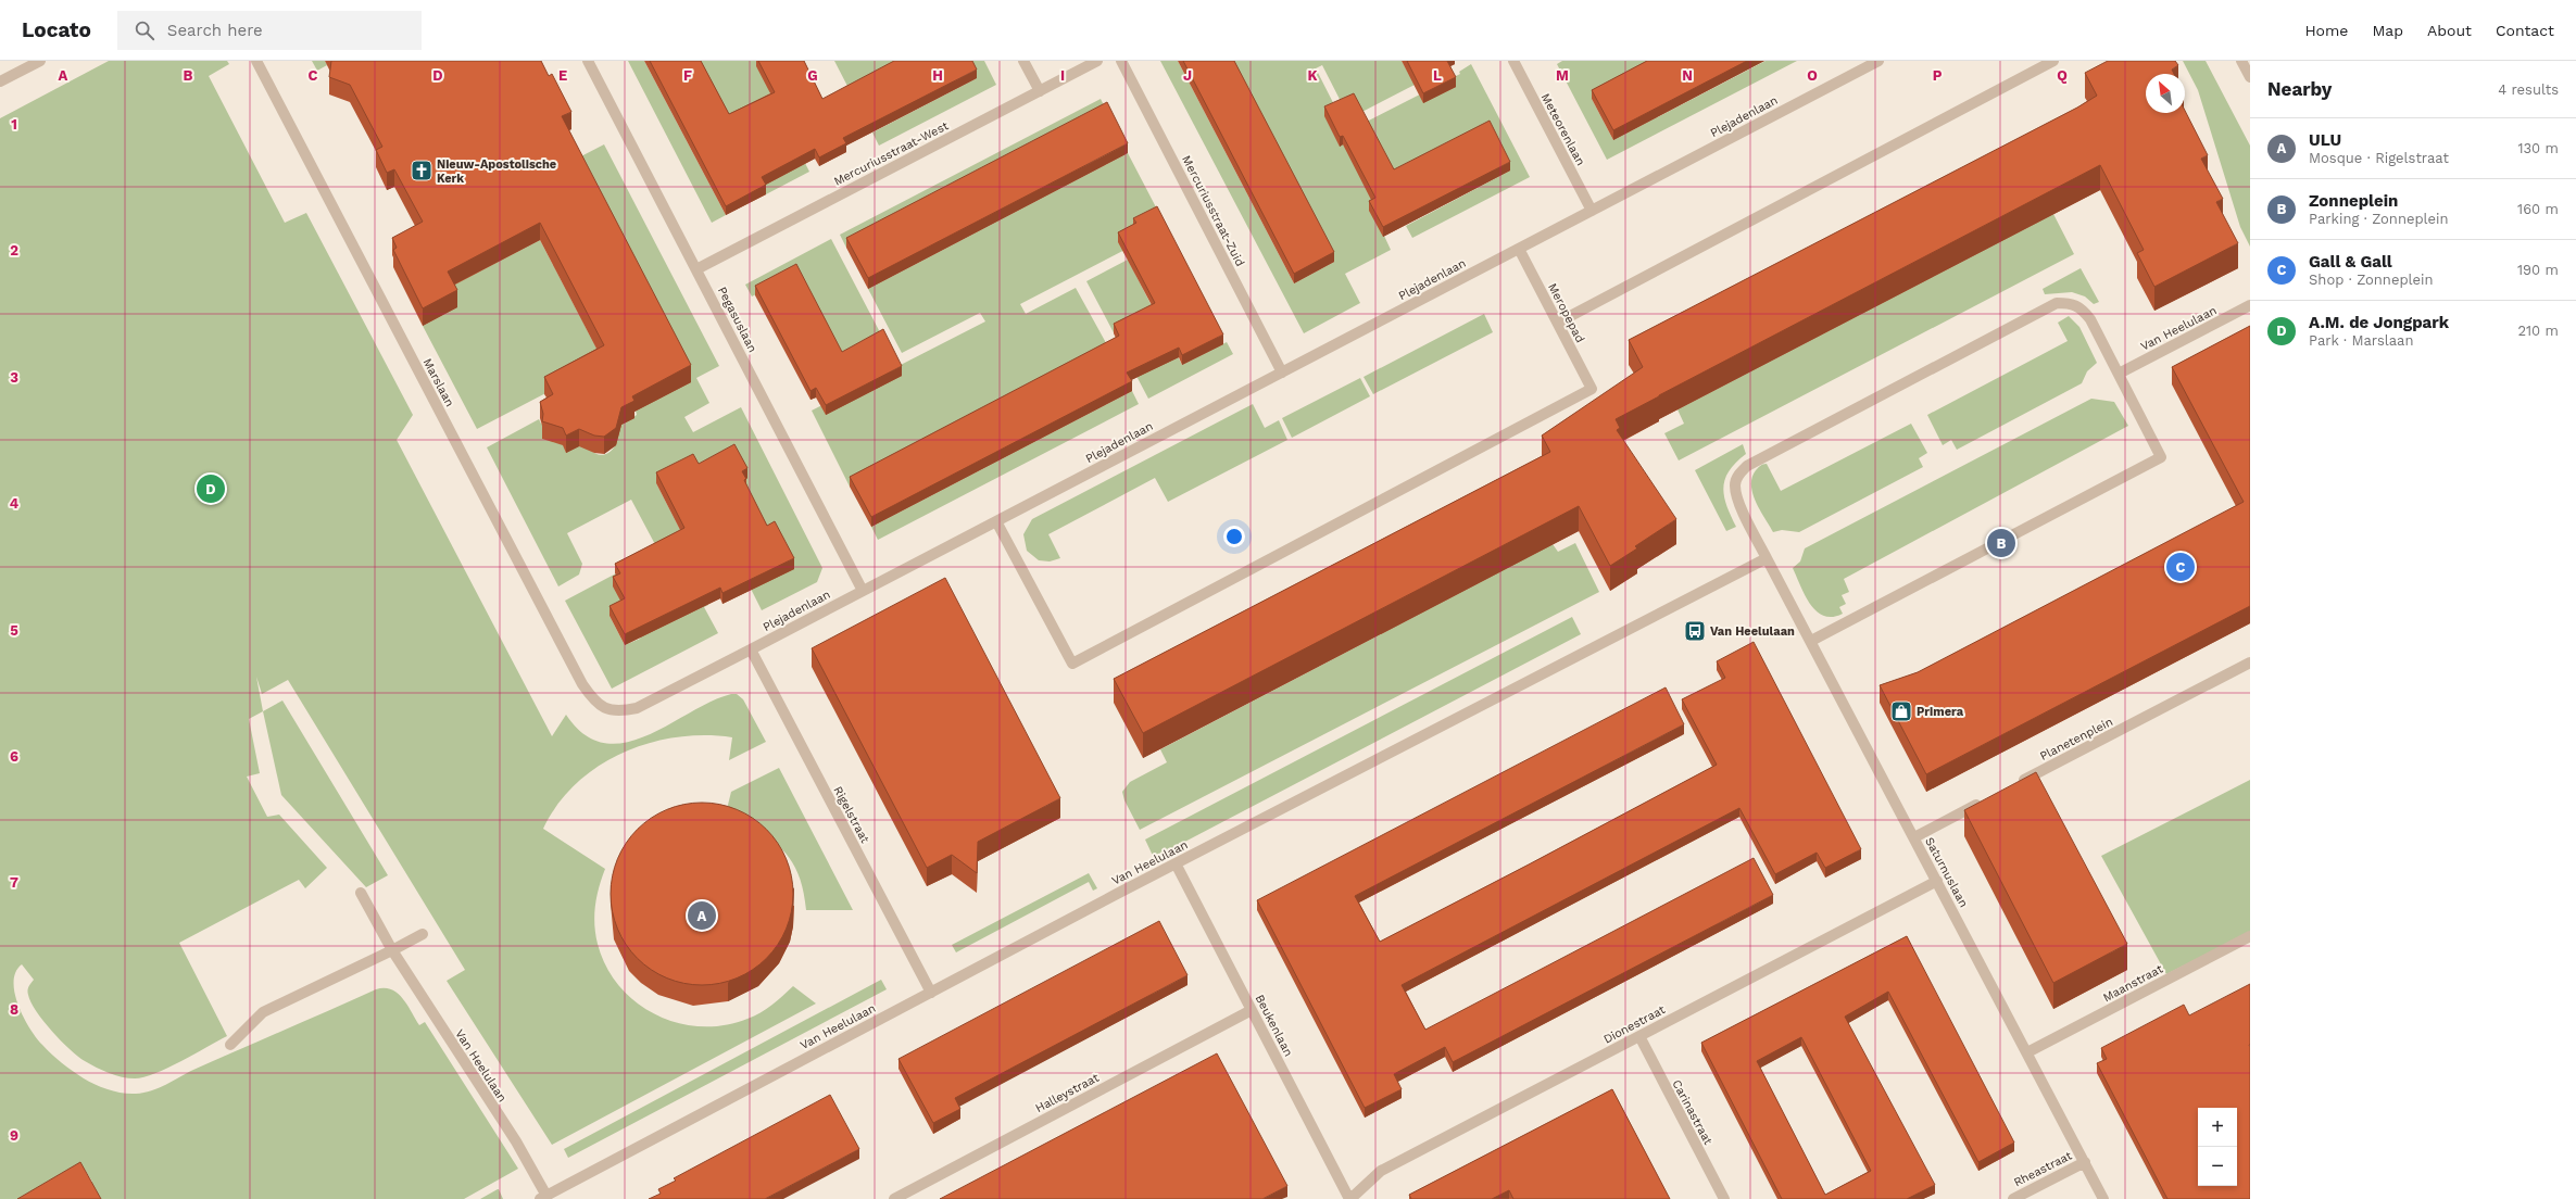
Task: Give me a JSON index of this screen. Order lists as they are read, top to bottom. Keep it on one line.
{"streets":{"street":["Plejadenlaan","Meteorenlaan","Mercuriusstraat-West","Mercuriusstraat-Zuid","Meropepad","Pegasuslaan","Van Heelulaan","Marslaan","Planetenplein","Rigelstraat","Saturnuslaan","Maanstraat","Dionestraat","Beukenlaan","Halleystraat","Carinastraat","Rheastraat"]},"crossings":[["Plejadenlaan","Meteorenlaan"],["Plejadenlaan","Mercuriusstraat-Zuid"],["Plejadenlaan","Meropepad"],["Plejadenlaan","Pegasuslaan"],["Plejadenlaan","Marslaan"],["Plejadenlaan","Rigelstraat"],["Mercuriusstraat-West","Pegasuslaan"],["Van Heelulaan","Rigelstraat"],["Van Heelulaan","Saturnuslaan"],["Van Heelulaan","Beukenlaan"],["Saturnuslaan","Maanstraat"],["Saturnuslaan","Dionestraat"],["Saturnuslaan","Rheastraat"],["Dionestraat","Beukenlaan"],["Dionestraat","Carinastraat"],["Beukenlaan","Halleystraat"]],"places":{"church":["Nieuw-Apostolische Kerk"],"bus stop":["Van Heelulaan"],"shop":["Primera"]},"north":"top left","page":{"header":"Locato","search":"Search here","nav":["Home","Map","About","Contact"],"heading":["Nearby","4 results"],"list":[{"mark":"A","name":"ULU","note":"Mosque · Rigelstraat","value":"130 m"},{"mark":"B","name":"Zonneplein","note":"Parking · Zonneplein","value":"160 m"},{"mark":"C","name":"Gall & Gall","note":"Shop · Zonneplein","value":"190 m"},{"mark":"D","name":"A.M. de Jongpark","note":"Park · Marslaan","value":"210 m"}],"pins":["D","B","C","A"],"map_buttons":["+","−"]},"grid":{"columns":["A","B","C","D","E","F","G","H","I","J","K","L","M","N","O","P","Q"],"rows":["1","2","3","4","5","6","7","8","9"]}}
